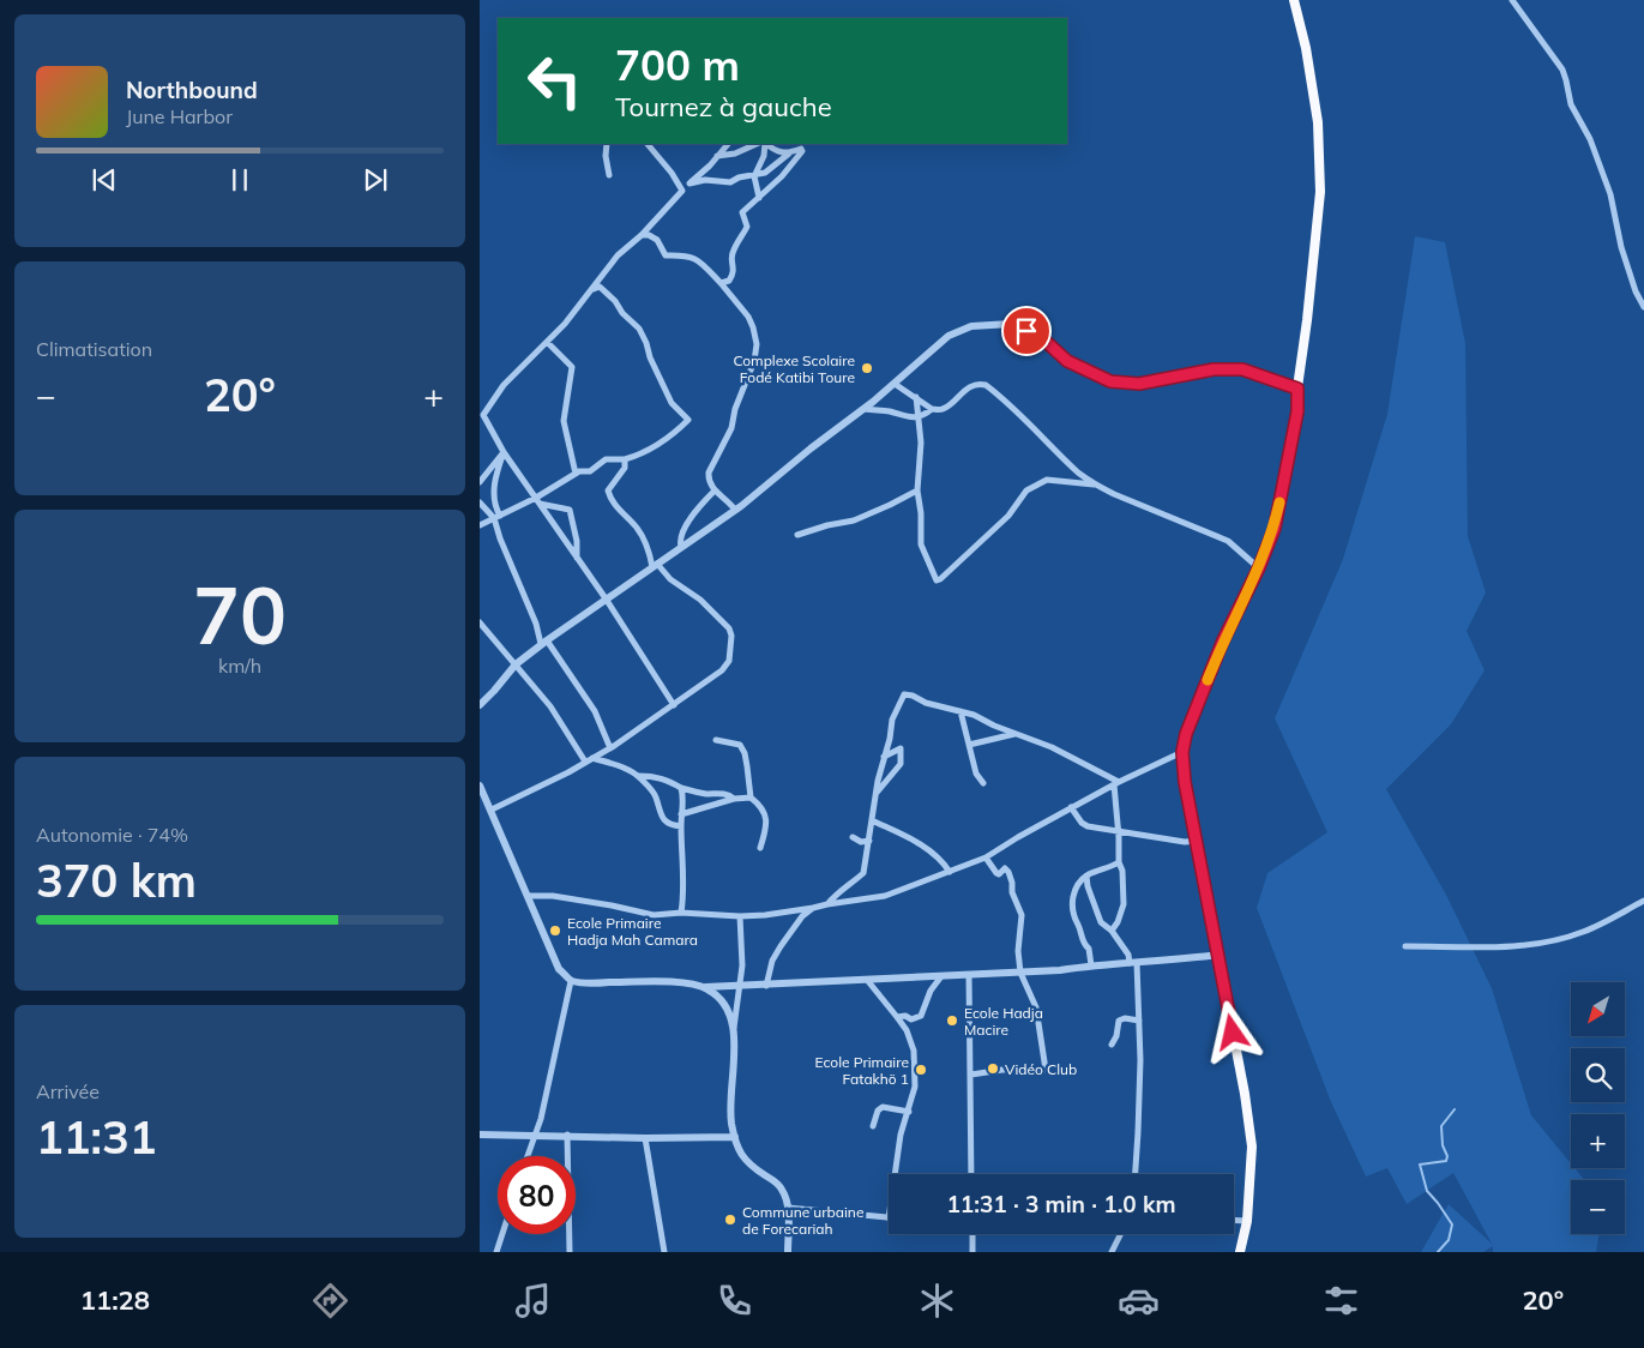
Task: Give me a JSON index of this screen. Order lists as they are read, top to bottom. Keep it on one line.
{"places":["Complexe Scolaire Fodé Katibi Toure","Ecole Primaire Hadja Mah Camara","Ecole Hadja Macire","Vidéo Club","Ecole Primaire Fatakhö 1","Commune urbaine de Forecariah"],"north":"bottom left","page":{"turn":["700 m","Tournez à gauche"],"song":["Northbound","June Harbor"],"tile":["Climatisation",["70","km/h"],["Autonomie · 74%","370 km"],["Arrivée","11:31"]],"heat":["−","20°","+"],"map_buttons":["+","−"],"limit":"80","trip":"11:31 · 3 min · 1.0 km","tabs":["11:28","20°"]}}
